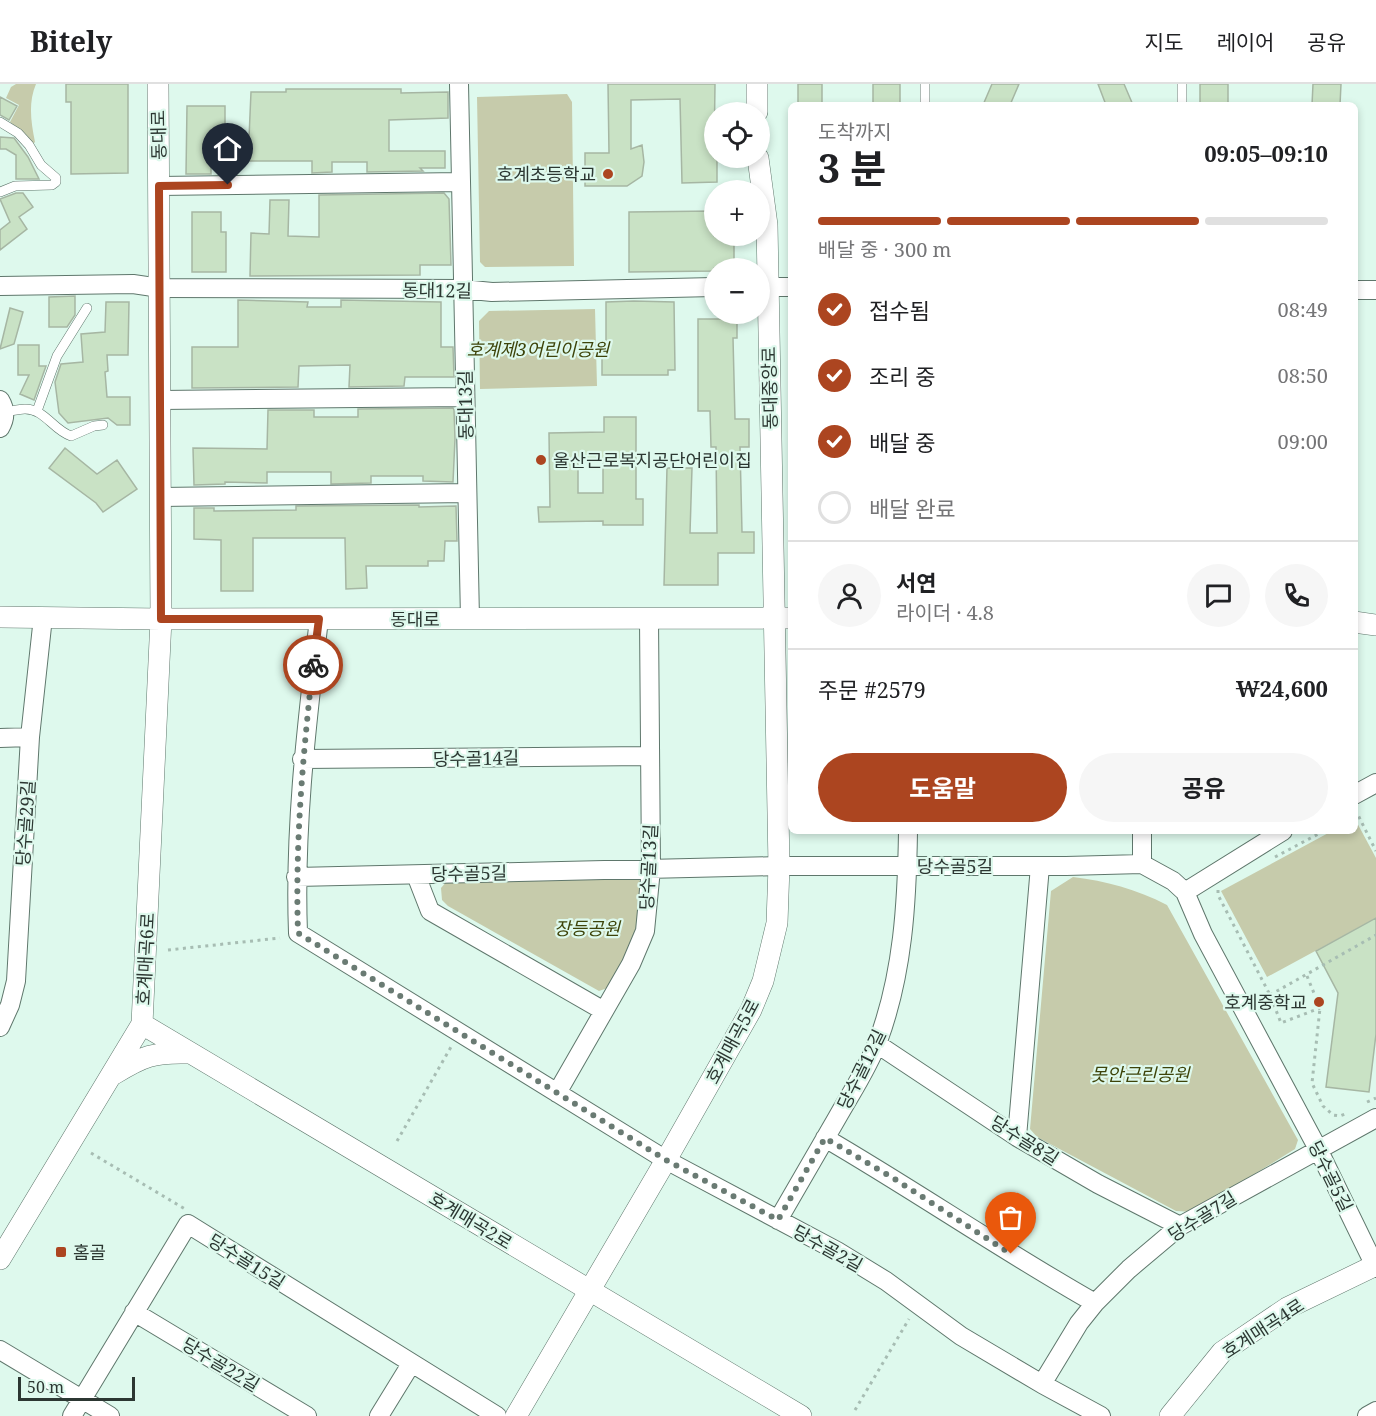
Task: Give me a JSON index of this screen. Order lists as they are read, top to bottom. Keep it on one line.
{"streets":{"street":["동대로","동대12길","동대중앙로","동대13길","당수골14길","당수골29길","당수골5길","당수골13길","호계매곡6로","호계매곡5로","당수골12길","당수골8길","당수골7길","호계매곡2로","당수골2길","당수골15길","호계매곡4로","당수골22길"]},"crossings":[["동대로","동대12길"],["동대로","동대중앙로"],["동대로","동대13길"],["동대로","당수골13길"],["동대로","호계매곡6로"],["동대로","호계매곡5로"],["동대로","당수골2길"],["동대12길","동대13길"],["동대중앙로","호계매곡5로"],["당수골14길","당수골13길"],["당수골14길","당수골2길"],["당수골5길","당수골13길"],["당수골5길","호계매곡5로"],["당수골5길","당수골12길"],["당수골5길","당수골7길"],["당수골5길","당수골2길"],["당수골5길","호계매곡4로"],["당수골13길","당수골2길"],["호계매곡6로","호계매곡2로"],["호계매곡5로","호계매곡2로"],["호계매곡5로","당수골2길"],["당수골12길","당수골8길"],["당수골12길","당수골2길"],["당수골8길","당수골7길"],["당수골7길","당수골2길"],["당수골15길","당수골22길"]],"parks":["호계제3어린이공원","장등공원","못안근린공원"],"places":{"other":["호계초등학교","울산근로복지공단어린이집","호계중학교"],"transit":["홈골"]},"scale_bar":"50 m","page":{"header":"Bitely","nav":["지도","레이어","공유"],"map_buttons":["+","−"],"heading":["3 분","도착까지","09:05–09:10"],"panel":["서연","라이더 · 4.8","주문 #2579","₩24,600"],"bar":"배달 중 · 300 m","list":[["접수됨","08:49"],["조리 중","08:50"],["배달 중","09:00"],"배달 완료"],"buttons":["도움말","공유"],"scale":"50 m"}}
